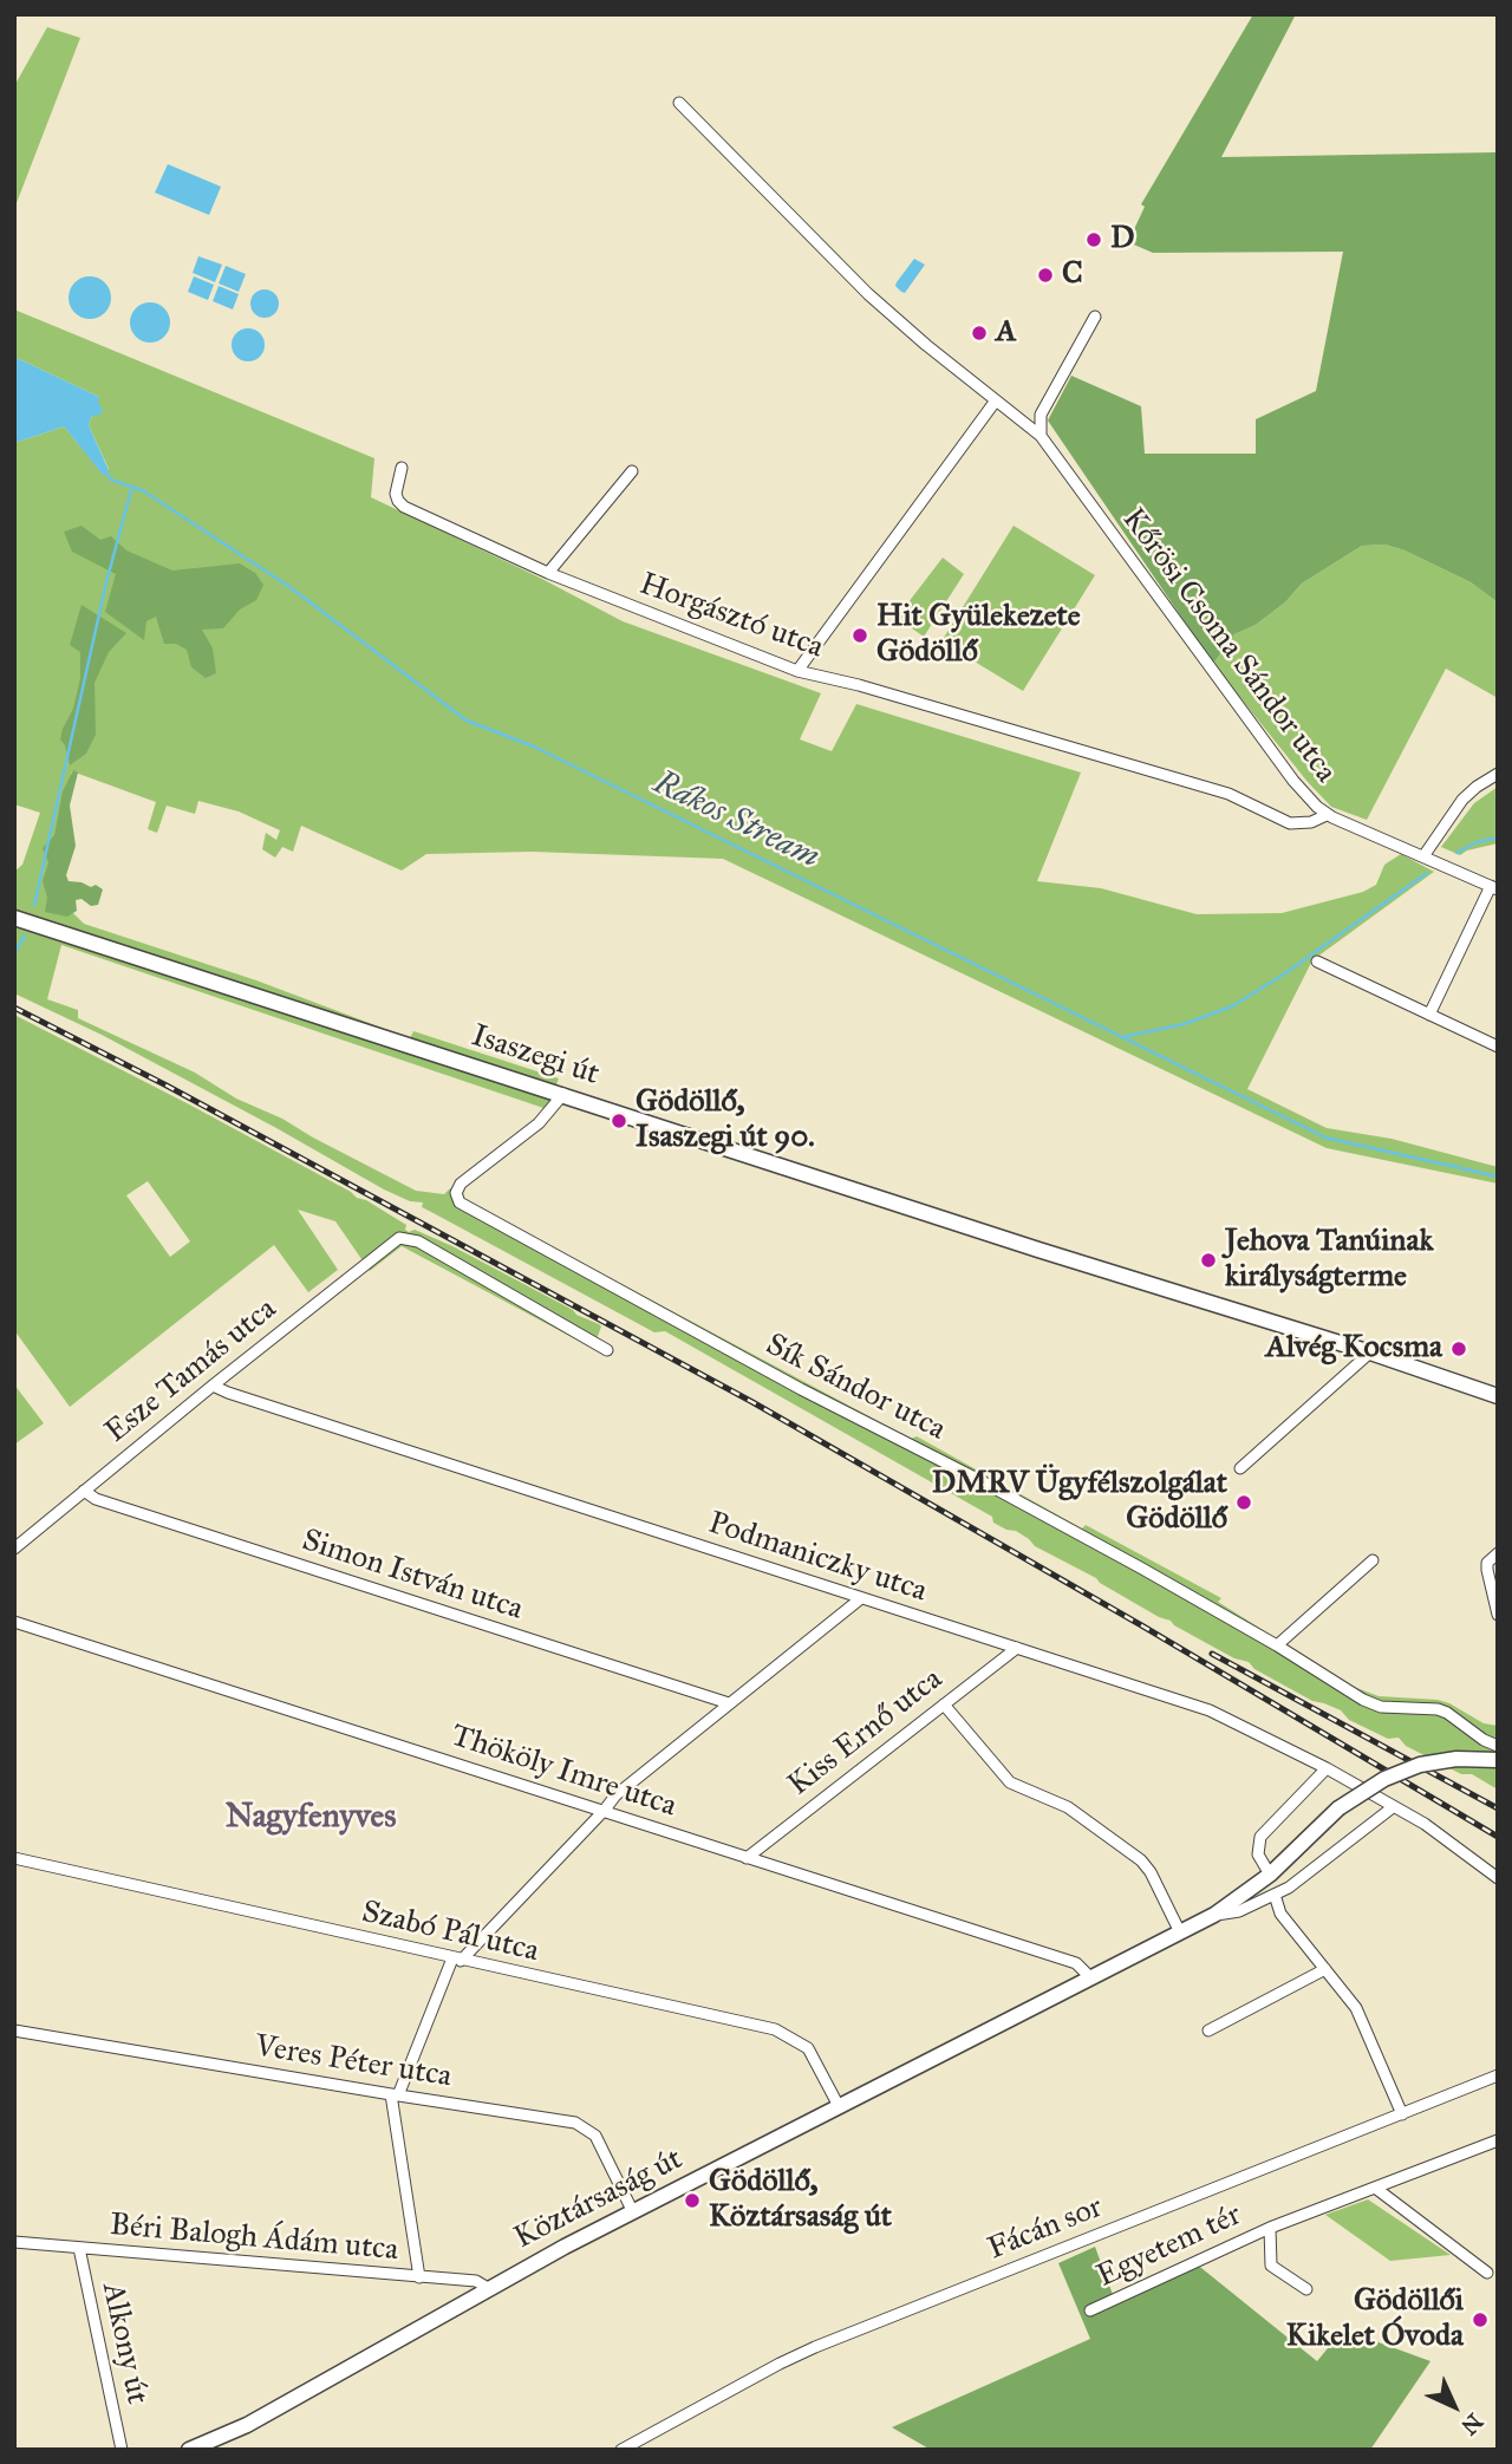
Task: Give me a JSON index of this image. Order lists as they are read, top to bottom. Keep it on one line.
{"streets":{"main road":["Isaszegi út","Köztársaság út"],"street":["Horgásztó utca","Kőrösi Csoma Sándor utca","Esze Tamás utca","Sík Sándor utca","Podmaniczky utca","Simon István utca","Kiss Ernő utca","Thököly Imre utca","Szabó Pál utca","Veres Péter utca","Fácán sor","Béri Balogh Ádám utca","Egyetem tér","Alkony út"]},"crossings":[["Horgásztó utca","Kőrösi Csoma Sándor utca"],["Isaszegi út","Sík Sándor utca"],["Esze Tamás utca","Podmaniczky utca"],["Esze Tamás utca","Simon István utca"],["Podmaniczky utca","Kiss Ernő utca"],["Podmaniczky utca","Köztársaság út"],["Kiss Ernő utca","Thököly Imre utca"],["Thököly Imre utca","Köztársaság út"],["Szabó Pál utca","Köztársaság út"],["Veres Péter utca","Köztársaság út"],["Köztársaság út","Béri Balogh Ádám utca"],["Béri Balogh Ádám utca","Alkony út"]],"districts":["Nagyfenyves"],"water":["Rákos Stream"],"places":["D","C","A","Hit Gyülekezete Gödöllő","Gödöllő, Isaszegi út 90.","Jehova Tanúinak királyságterme","Alvég Kocsma","DMRV Ügyfélszolgálat Gödöllő","Gödöllő, Köztársaság út","Gödöllői Kikelet Óvoda"],"north":"bottom right"}
